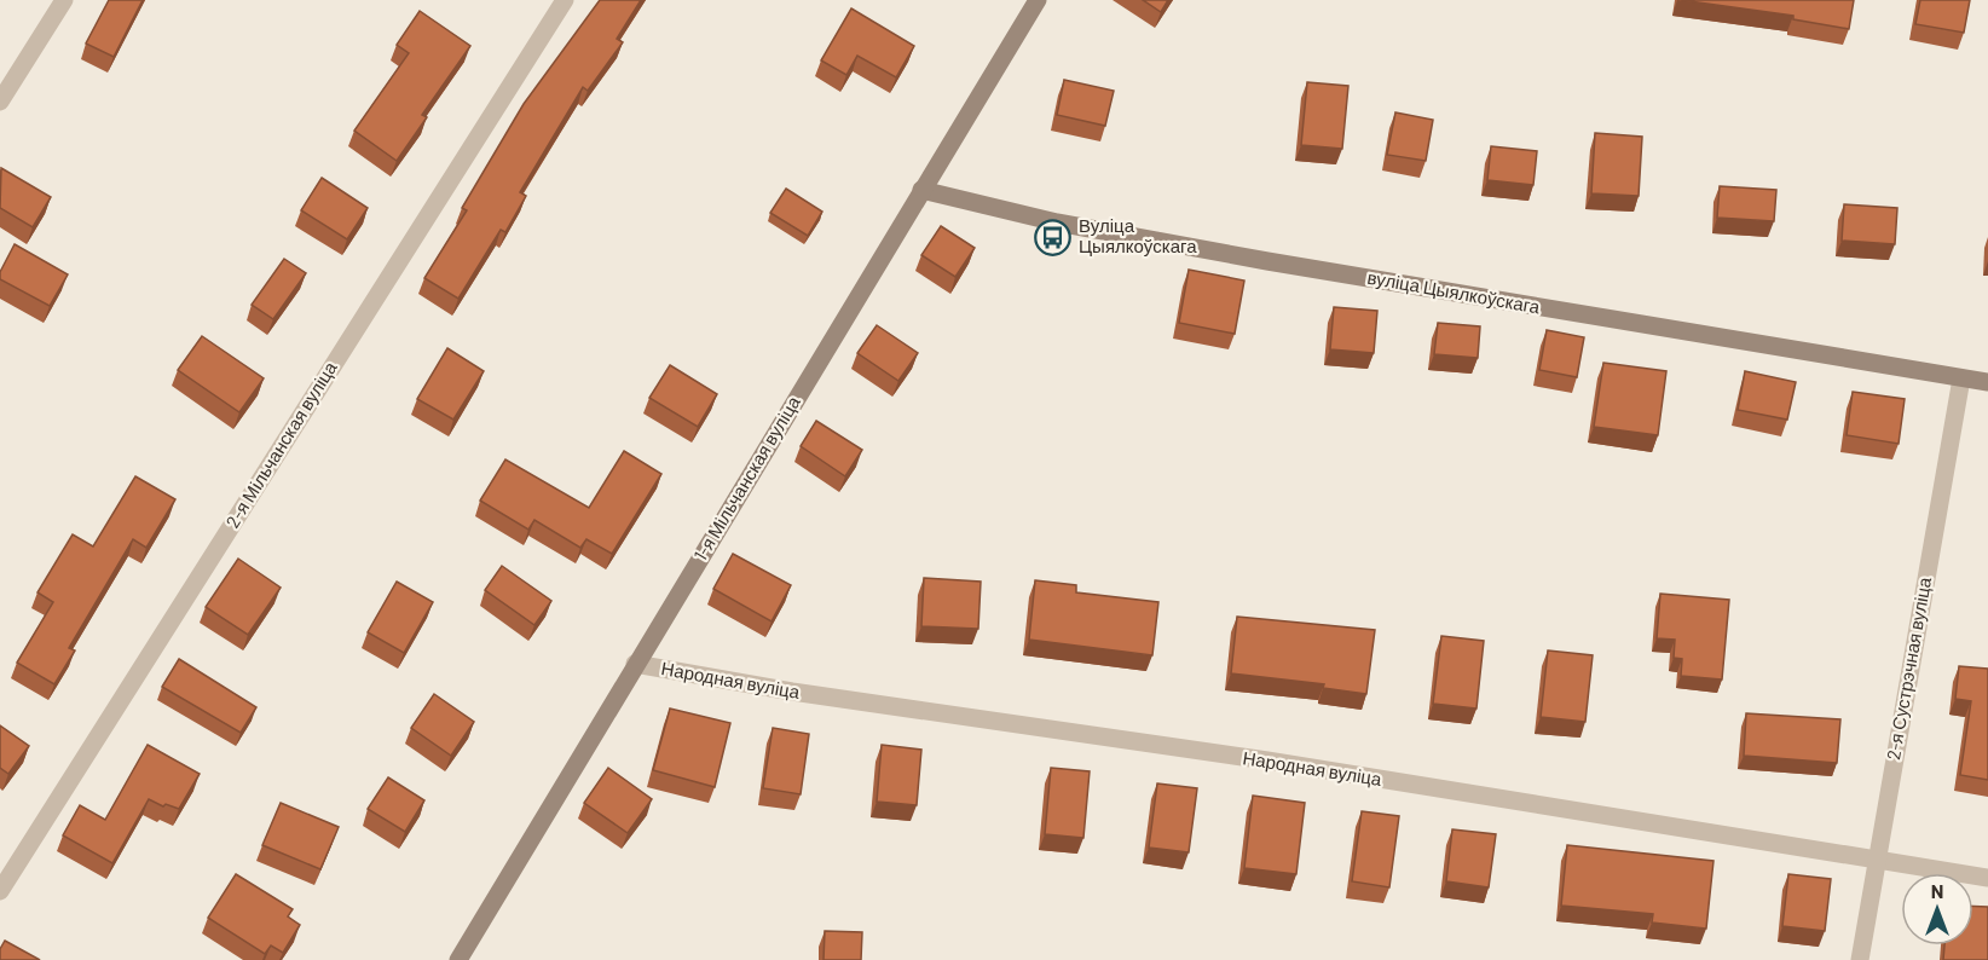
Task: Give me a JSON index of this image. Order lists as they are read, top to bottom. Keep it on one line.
{"streets":{"street":["вуліца Цыялкоўскага","2-я Мільчанская вуліца","1-я Мільчанская вуліца","2-я Сустрэчная вуліца","Народная вуліца"]},"crossings":[["вуліца Цыялкоўскага","1-я Мільчанская вуліца"],["вуліца Цыялкоўскага","2-я Сустрэчная вуліца"],["1-я Мільчанская вуліца","Народная вуліца"],["2-я Сустрэчная вуліца","Народная вуліца"]],"places":{"bus stop":["Вуліца Цыялкоўскага"]},"north":"top"}
